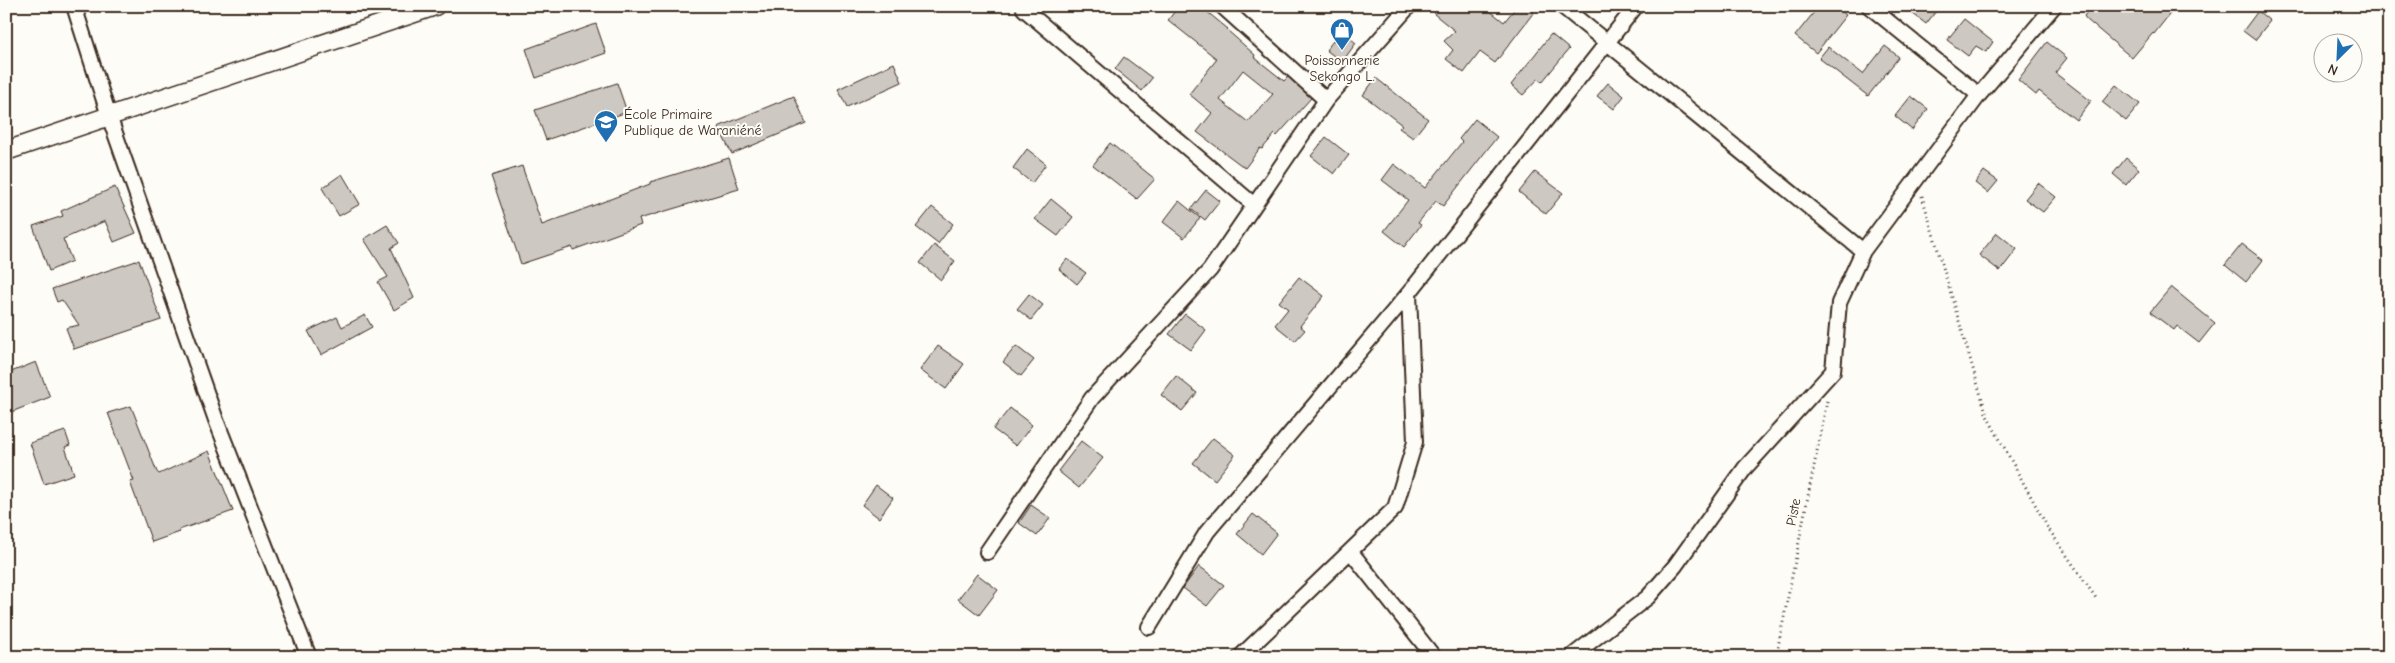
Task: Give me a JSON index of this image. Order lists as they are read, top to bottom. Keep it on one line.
{"streets":{"path":["Piste"]},"places":{"shop":["Poissonnerie Sekongo L."],"school or university":["École Primaire Publique de Waraniéné"]},"north":"bottom left"}
